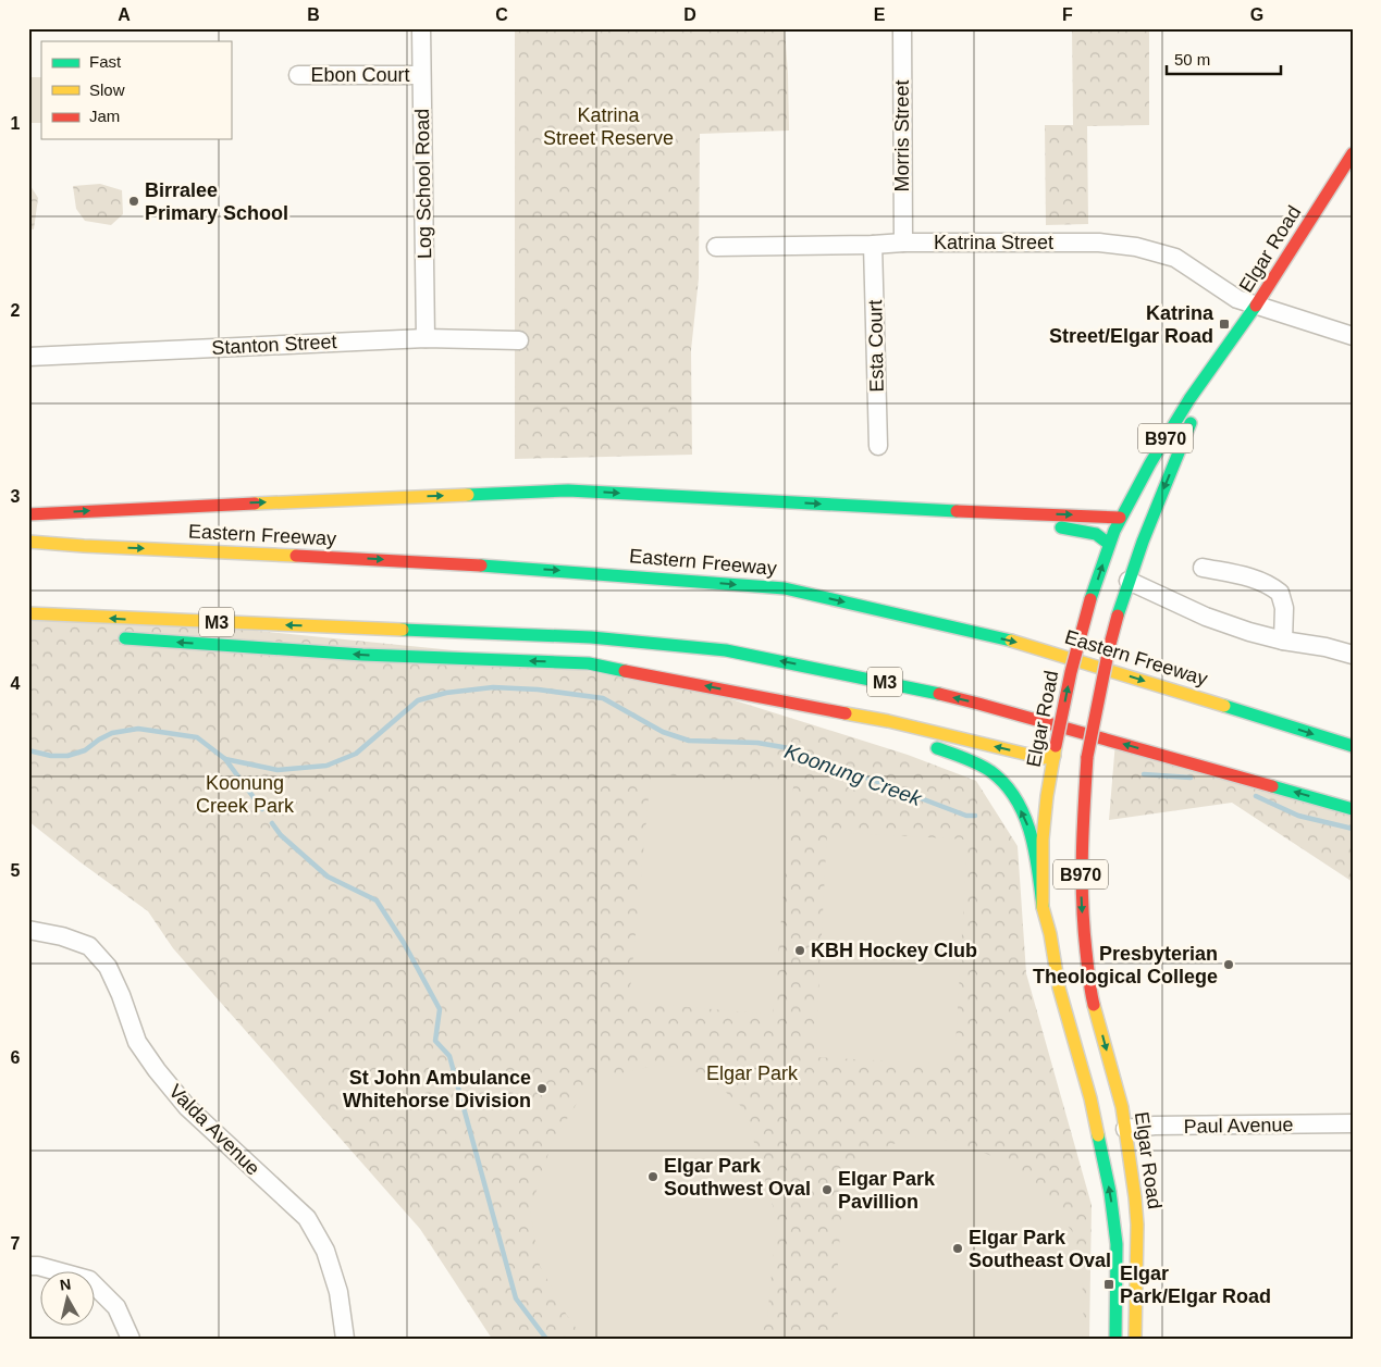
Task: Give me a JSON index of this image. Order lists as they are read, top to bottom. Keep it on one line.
{"streets":{"main road":["Elgar Road","B970","Eastern Freeway","M3"],"street":["Ebon Court","Morris Street","Log School Road","Katrina Street","Stanton Street","Esta Court","Paul Avenue","Valda Avenue"]},"crossings":[["Ebon Court","Log School Road"],["Morris Street","Katrina Street"],["Log School Road","Stanton Street"],["Katrina Street","Elgar Road"],["Katrina Street","Esta Court"],["Elgar Road","Paul Avenue"]],"water":["Koonung Creek"],"parks":["Katrina Street Reserve","Koonung Creek Park","Elgar Park"],"places":{"other":["Birralee Primary School","KBH Hockey Club","Presbyterian Theological College","St John Ambulance Whitehorse Division","Elgar Park Southwest Oval","Elgar Park Pavillion","Elgar Park Southeast Oval"],"transit":["Katrina Street/Elgar Road","Elgar Park/Elgar Road"]},"legend":["Fast","Slow","Jam"],"scale_bar":"50 m","north":"top","grid":{"columns":["A","B","C","D","E","F","G"],"rows":["1","2","3","4","5","6","7"]}}
